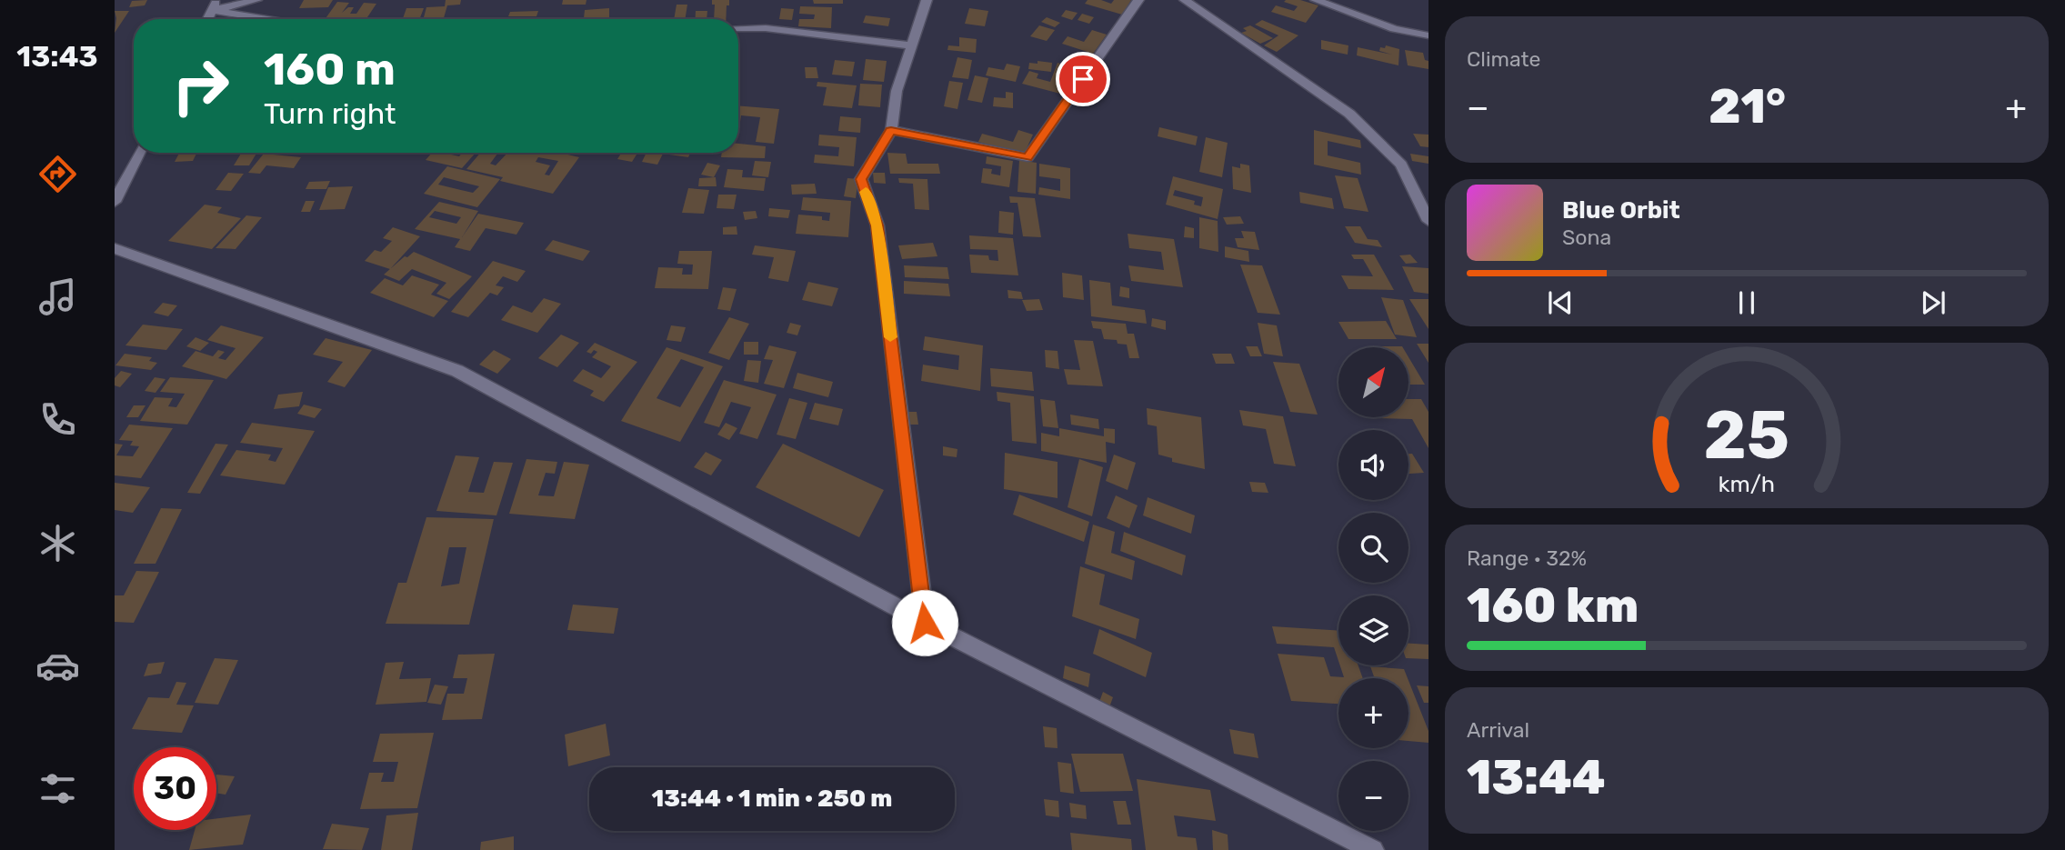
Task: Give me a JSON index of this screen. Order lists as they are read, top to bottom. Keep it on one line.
{"north":"top right","page":{"tabs":"13:43","tile":["Climate",["Range · 32%","160 km"],["Arrival","13:44"]],"turn":["160 m","Turn right"],"heat":["−","21°","+"],"song":["Blue Orbit","Sona"],"map_buttons":["+","−"],"limit":"30","trip":"13:44 · 1 min · 250 m","gauge":["25","km/h"]}}
